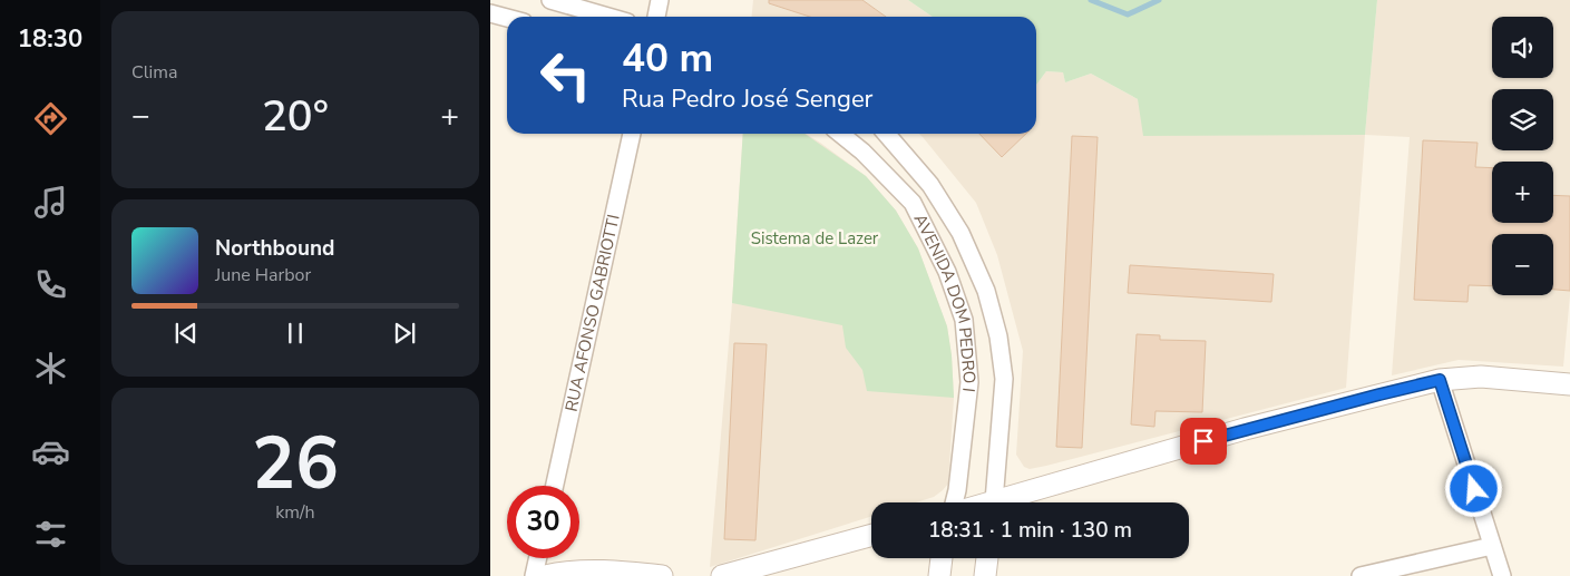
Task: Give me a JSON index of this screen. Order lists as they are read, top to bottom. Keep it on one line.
{"streets":{"street":["AVENIDA DOM PEDRO I","RUA AFONSO GABRIOTTI"]},"parks":["Sistema de Lazer"],"page":{"tabs":"18:30","tile":["Clima",["26","km/h"]],"map_buttons":["+","−"],"turn":["40 m","Rua Pedro José Senger"],"heat":["−","20°","+"],"song":["Northbound","June Harbor"],"limit":"30","trip":"18:31 · 1 min · 130 m"}}
